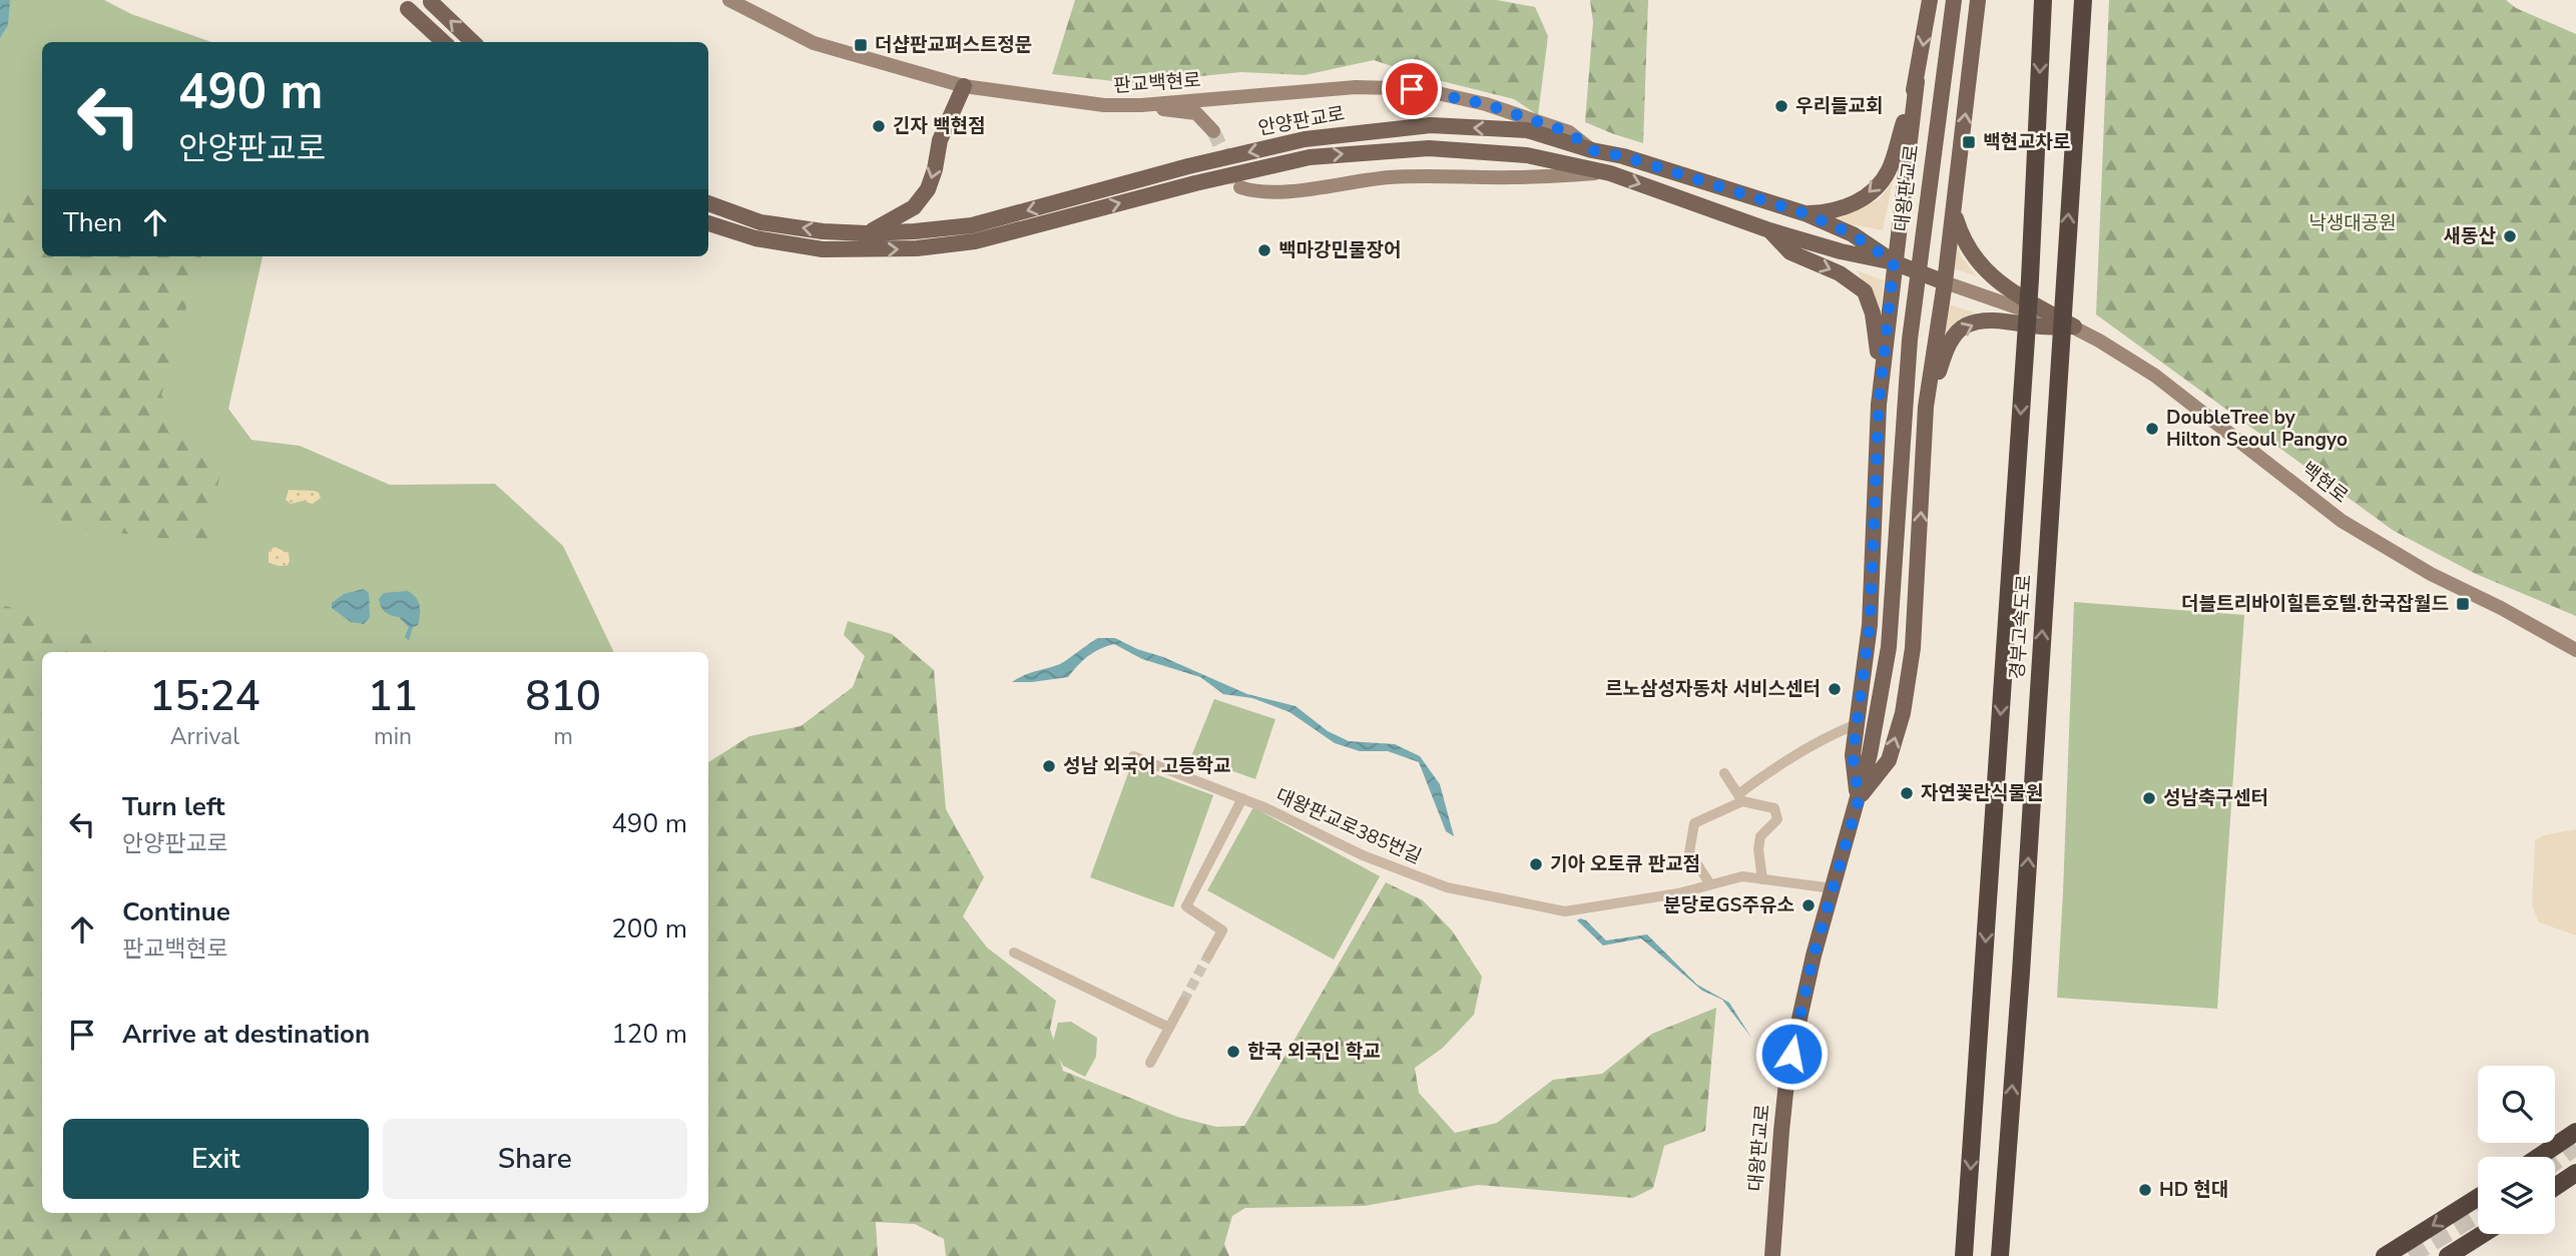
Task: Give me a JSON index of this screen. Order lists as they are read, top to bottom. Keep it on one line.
{"streets":{"highway":["경부고속도로"],"main road":["안양판교로","대왕판교로"],"street":["판교백현로","백현로","대왕판교로385번길"]},"crossings":[["판교백현로","안양판교로"],["안양판교로","대왕판교로"],["안양판교로","백현로"],["대왕판교로","백현로"],["대왕판교로","대왕판교로385번길"]],"parks":["낙생대공원"],"places":{"transit":["더샵판교퍼스트정문","백현교차로","더블트리바이힐튼호텔.한국잡월드"],"other":["우리들교회","긴자 백현점","새동산","백마강민물장어","DoubleTree by Hilton Seoul Pangyo","르노삼성자동차 서비스센터","성남 외국어 고등학교","자연꽃란식물원","성남축구센터","기아 오토큐 판교점","분당로GS주유소","한국 외국인 학교","HD 현대"]},"page":{"turn":["490 m","안양판교로"],"then":"Then","eta":["15:24","Arrival","11","min","810","m"],"list":[{"name":"Turn left","note":"안양판교로","value":"490 m"},{"name":"Continue","note":"판교백현로","value":"200 m"},{"name":"Arrive at destination","value":"120 m"}],"buttons":["Exit","Share"]}}
